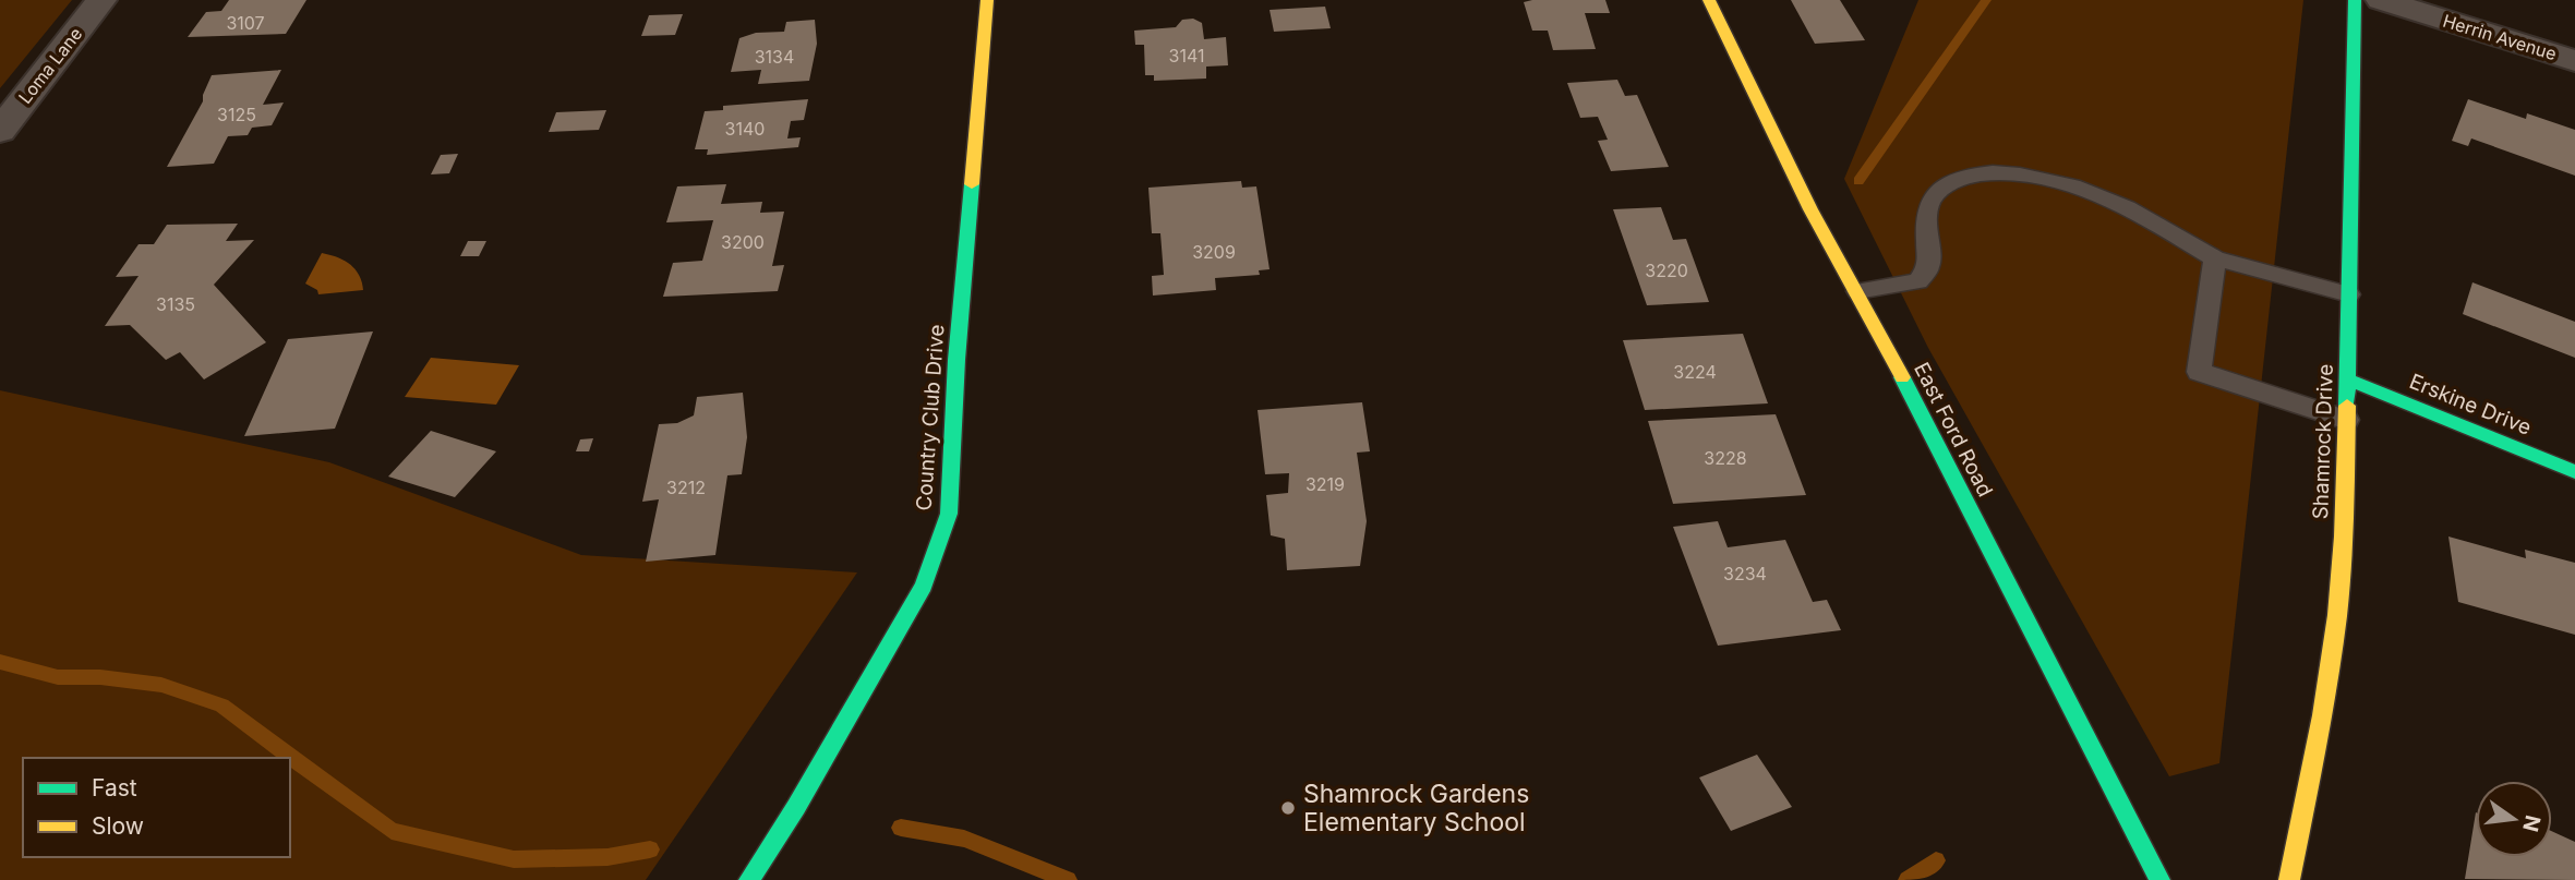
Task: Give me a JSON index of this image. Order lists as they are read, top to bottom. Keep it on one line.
{"streets":{"street":["Herrin Avenue","Loma Lane","Erskine Drive","Country Club Drive","East Ford Road","Shamrock Drive"]},"crossings":[["Erskine Drive","Shamrock Drive"]],"places":["Shamrock Gardens Elementary School"],"house_numbers":["3107","3141","3134","3125","3140","3200","3209","3220","3135","3224","3228","3219","3212","3234"],"legend":["Fast","Slow"],"north":"right"}
